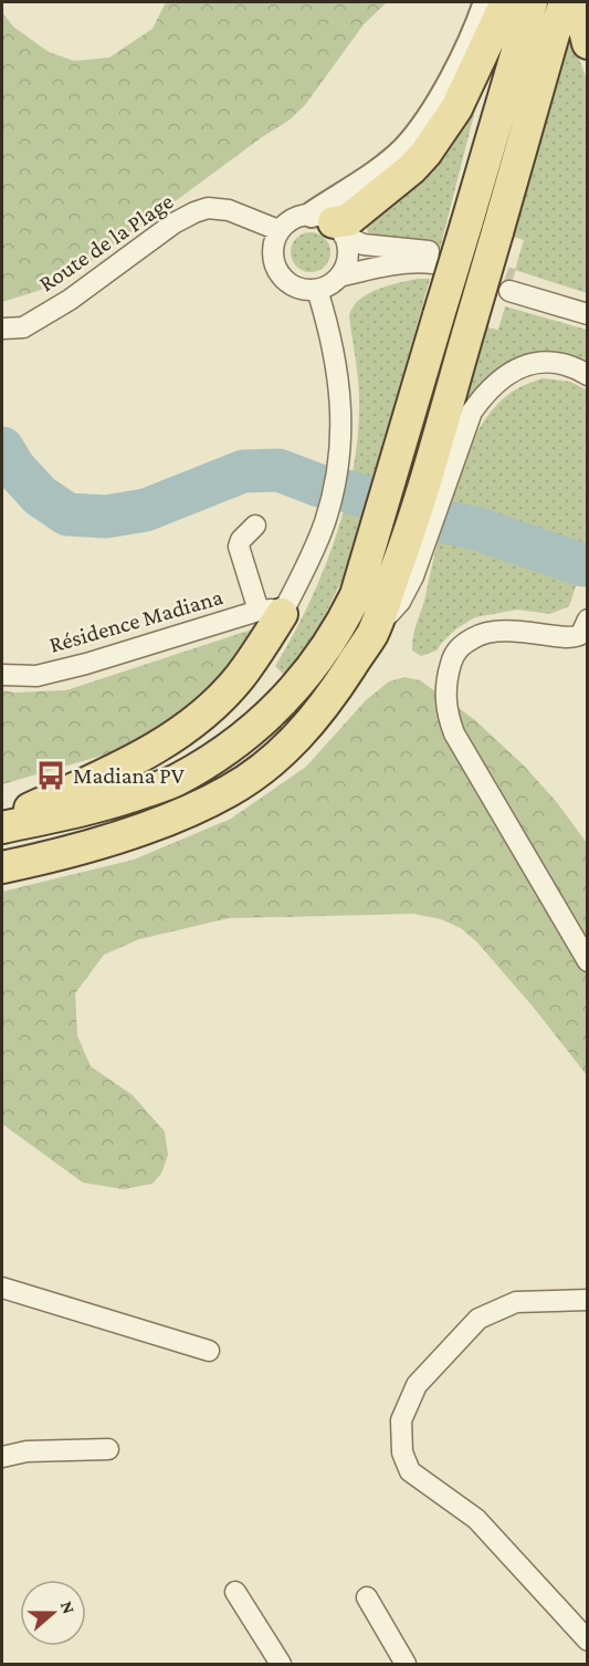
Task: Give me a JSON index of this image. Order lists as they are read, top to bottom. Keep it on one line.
{"streets":{"street":["Route de la Plage","Résidence Madiana"]},"places":{"bus stop":["Madiana PV"]},"north":"right"}
